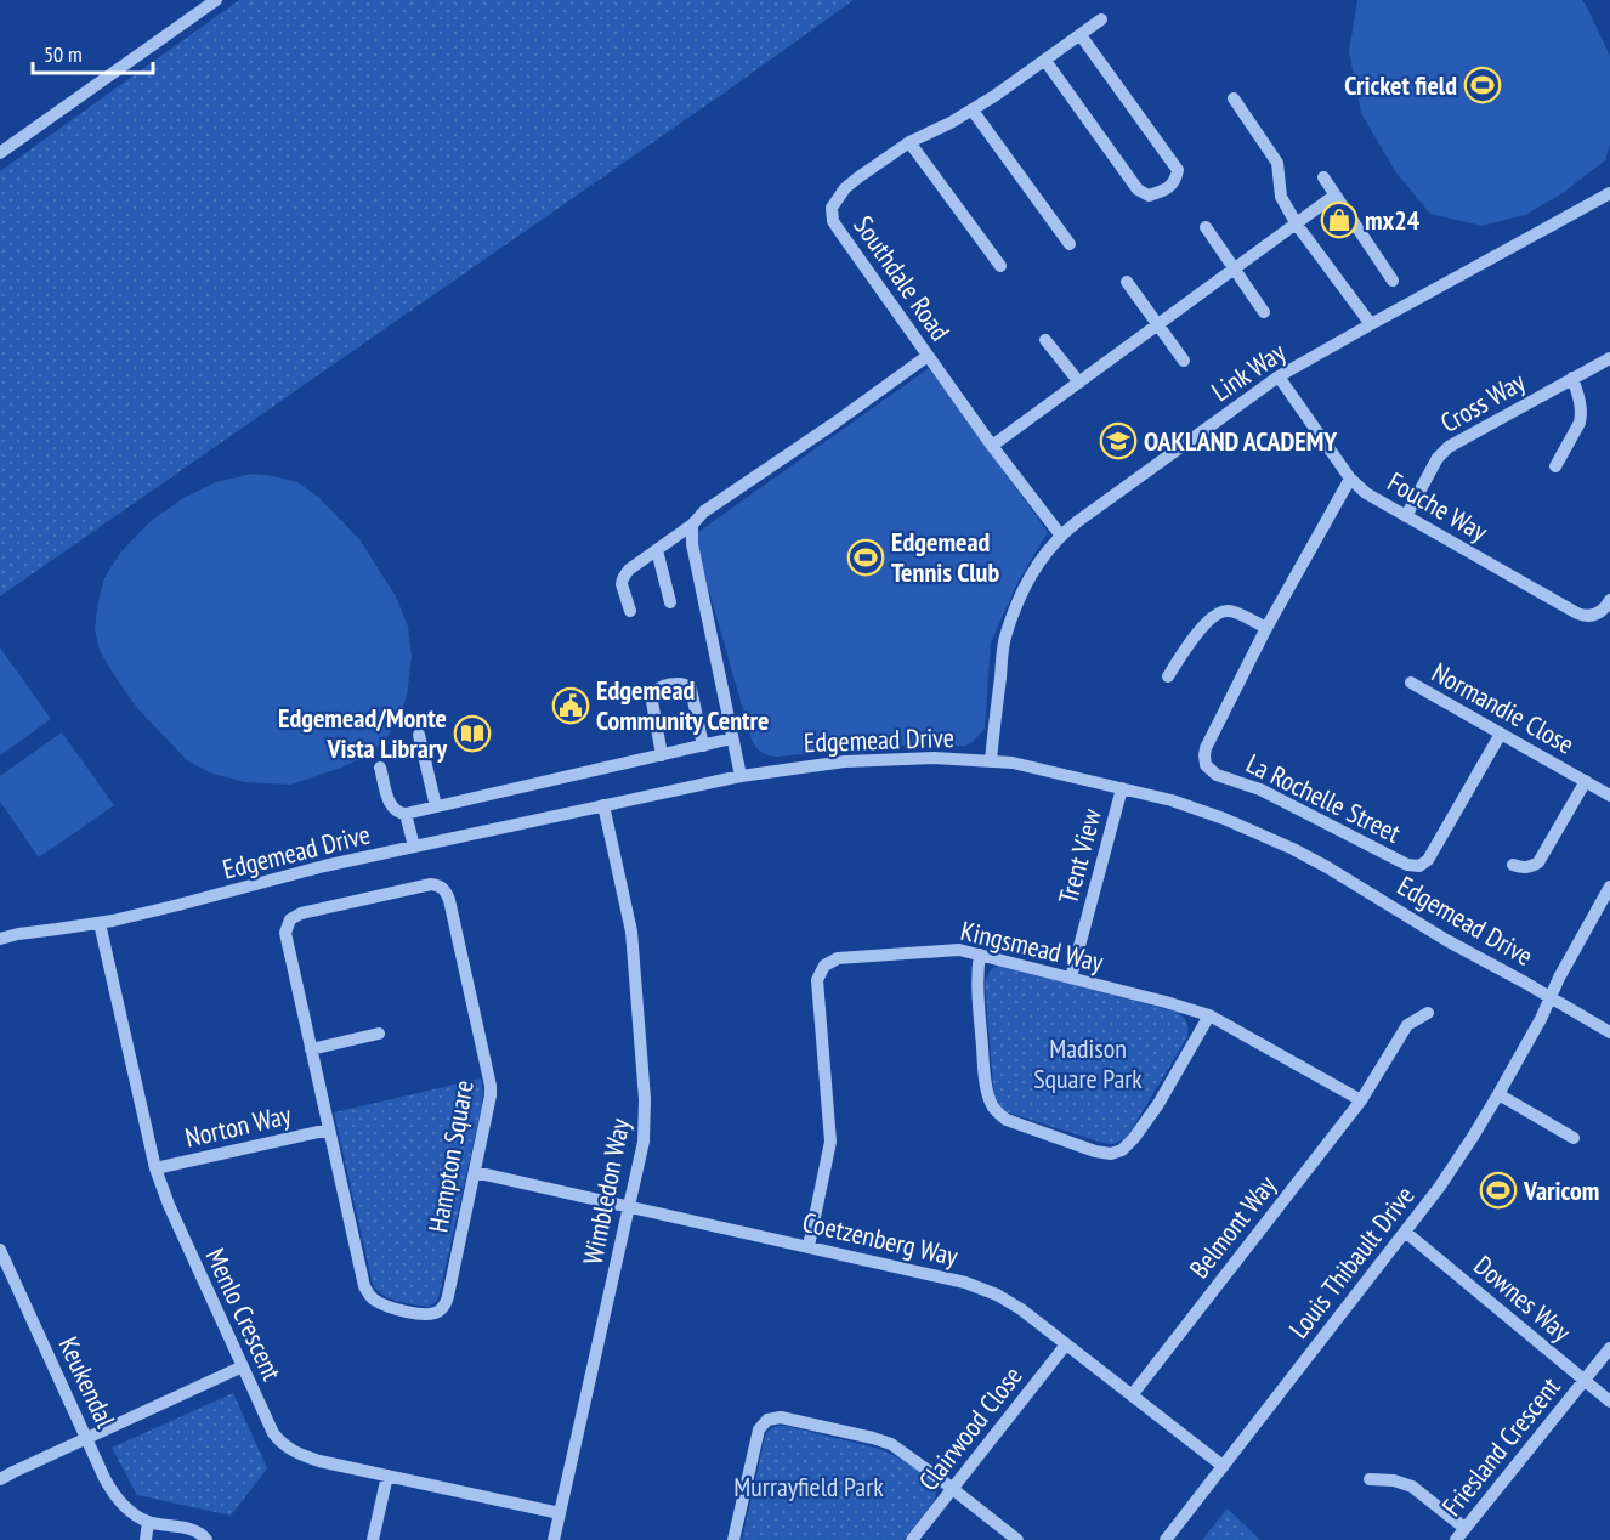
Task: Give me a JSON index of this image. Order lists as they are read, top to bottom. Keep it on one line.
{"streets":{"street":["Southdale Road","Link Way","Cross Way","Fouche Way","Normandie Close","Edgemead Drive","La Rochelle Street","Trent View","Kingsmead Way","Norton Way","Hampton Square","Wimbledon Way","Belmont Way","Coetzenberg Way","Louis Thibault Drive","Downes Way","Menlo Crescent","Keukendal","Clairwood Close","Friesland Crescent"]},"crossings":[["Southdale Road","Link Way"],["Link Way","Fouche Way"],["Link Way","Edgemead Drive"],["Cross Way","Fouche Way"],["Fouche Way","La Rochelle Street"],["Normandie Close","La Rochelle Street"],["Edgemead Drive","Trent View"],["Edgemead Drive","Wimbledon Way"],["Edgemead Drive","Louis Thibault Drive"],["Edgemead Drive","Menlo Crescent"],["Trent View","Kingsmead Way"],["Kingsmead Way","Belmont Way"],["Kingsmead Way","Coetzenberg Way"],["Norton Way","Hampton Square"],["Norton Way","Menlo Crescent"],["Hampton Square","Coetzenberg Way"],["Wimbledon Way","Coetzenberg Way"],["Wimbledon Way","Menlo Crescent"],["Belmont Way","Coetzenberg Way"],["Coetzenberg Way","Louis Thibault Drive"],["Coetzenberg Way","Clairwood Close"],["Louis Thibault Drive","Downes Way"],["Downes Way","Friesland Crescent"]],"parks":["Madison Square Park","Murrayfield Park"],"places":{"sports":["Cricket field","Edgemead Tennis Club","Varicom"],"shop":["mx24"],"school or university":["OAKLAND ACADEMY"],"public building":["Edgemead Community Centre"],"library":["Edgemead/Monte Vista Library"]},"scale_bar":"50 m"}
